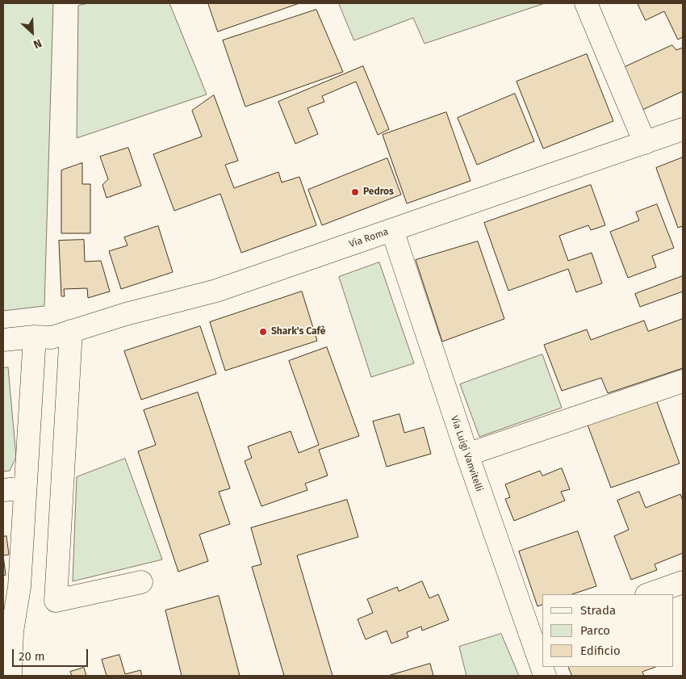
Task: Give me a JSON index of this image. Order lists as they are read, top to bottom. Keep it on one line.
{"streets":{"street":["Via Roma","Via Luigi Vanvitelli"]},"crossings":[["Via Roma","Via Luigi Vanvitelli"]],"places":["Pedros","Shark's Cafè"],"legend":["Strada","Parco","Edificio"],"scale_bar":"20 m","north":"bottom right"}
